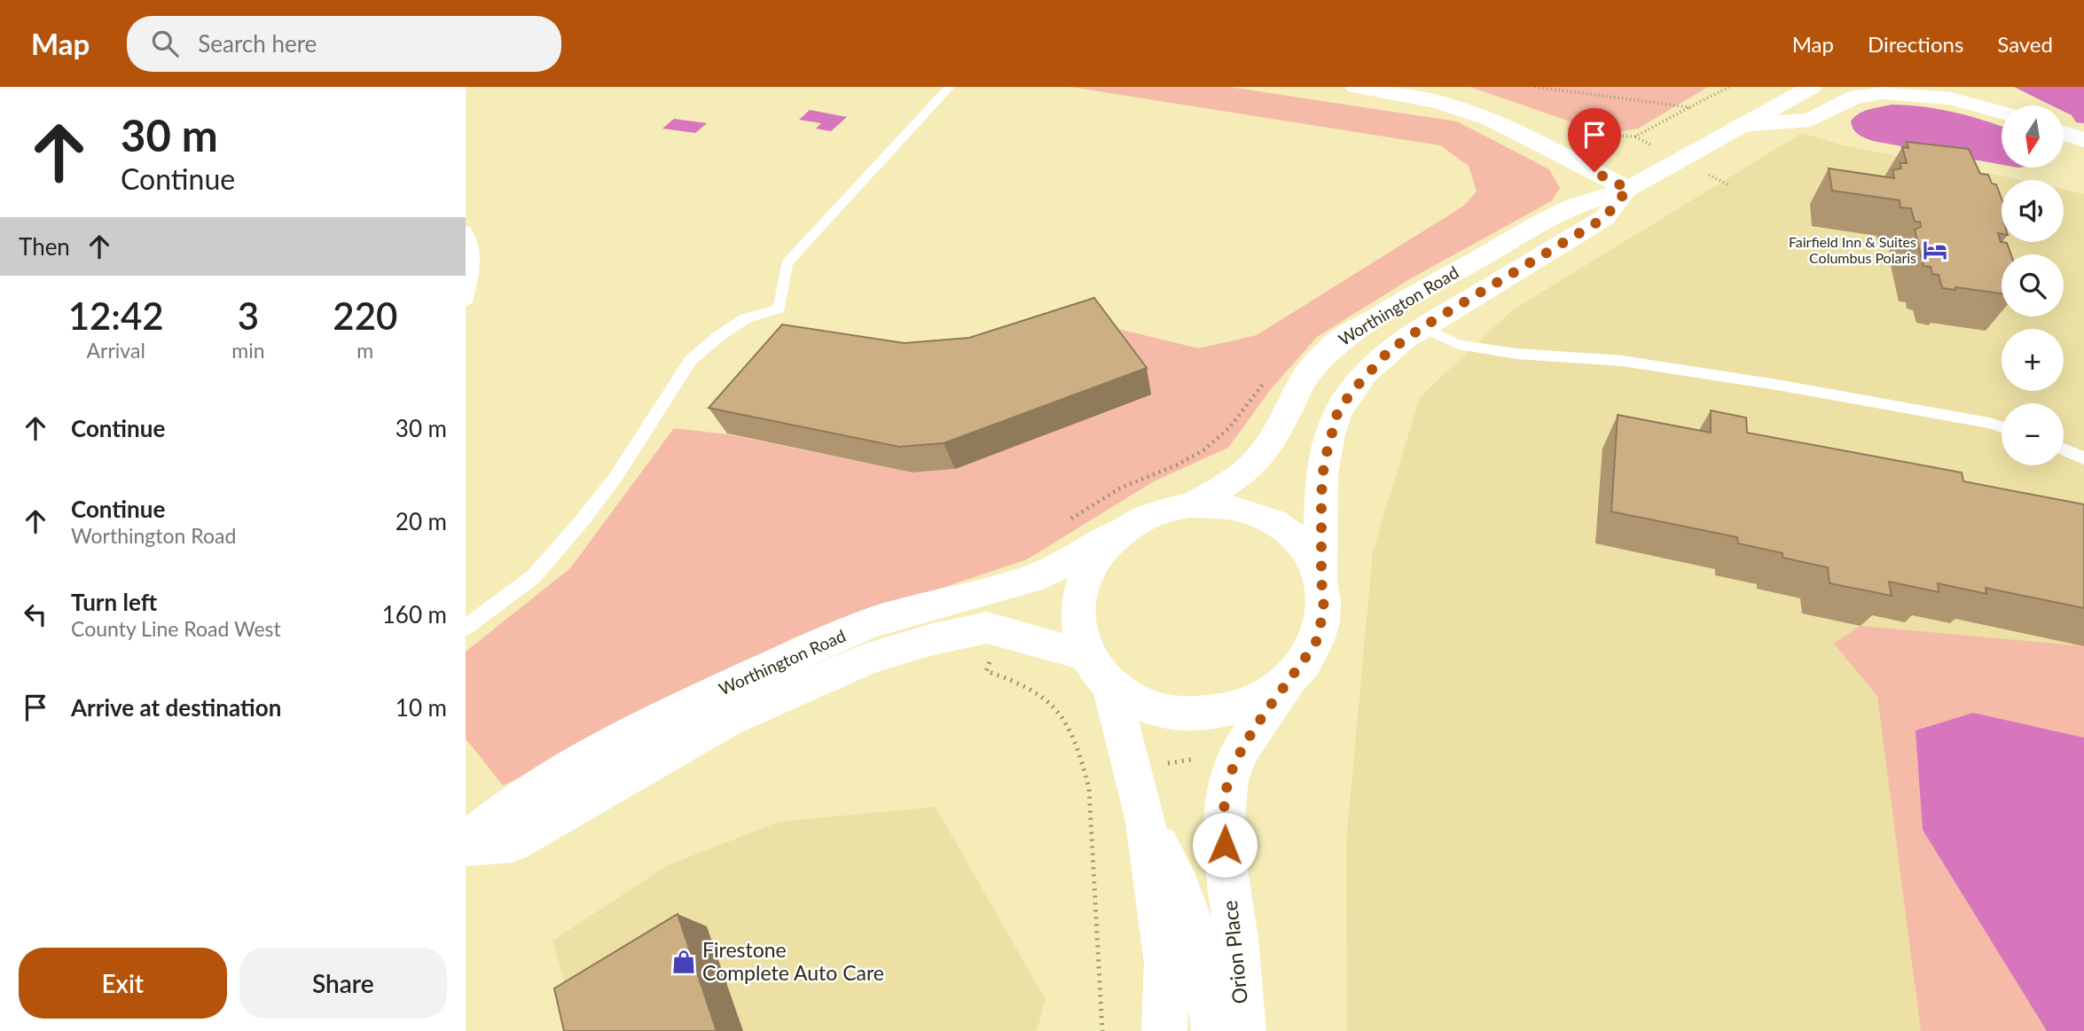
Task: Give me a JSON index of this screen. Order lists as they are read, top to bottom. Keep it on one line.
{"streets":{"main road":["Worthington Road","Orion Place"]},"crossings":[["Worthington Road","Orion Place"]],"places":{"hotel":["Fairfield Inn & Suites Columbus Polaris"],"shop":["Firestone Complete Auto Care"]},"north":"bottom","page":{"header":"Map","search":"Search here","nav":["Map","Directions","Saved"],"turn":["30 m","Continue"],"map_buttons":["+","−"],"then":"Then","eta":["12:42","Arrival","3","min","220","m"],"list":[{"name":"Continue","value":"30 m"},{"name":"Continue","note":"Worthington Road","value":"20 m"},{"name":"Turn left","note":"County Line Road West","value":"160 m"},{"name":"Arrive at destination","value":"10 m"}],"buttons":["Exit","Share"]}}
